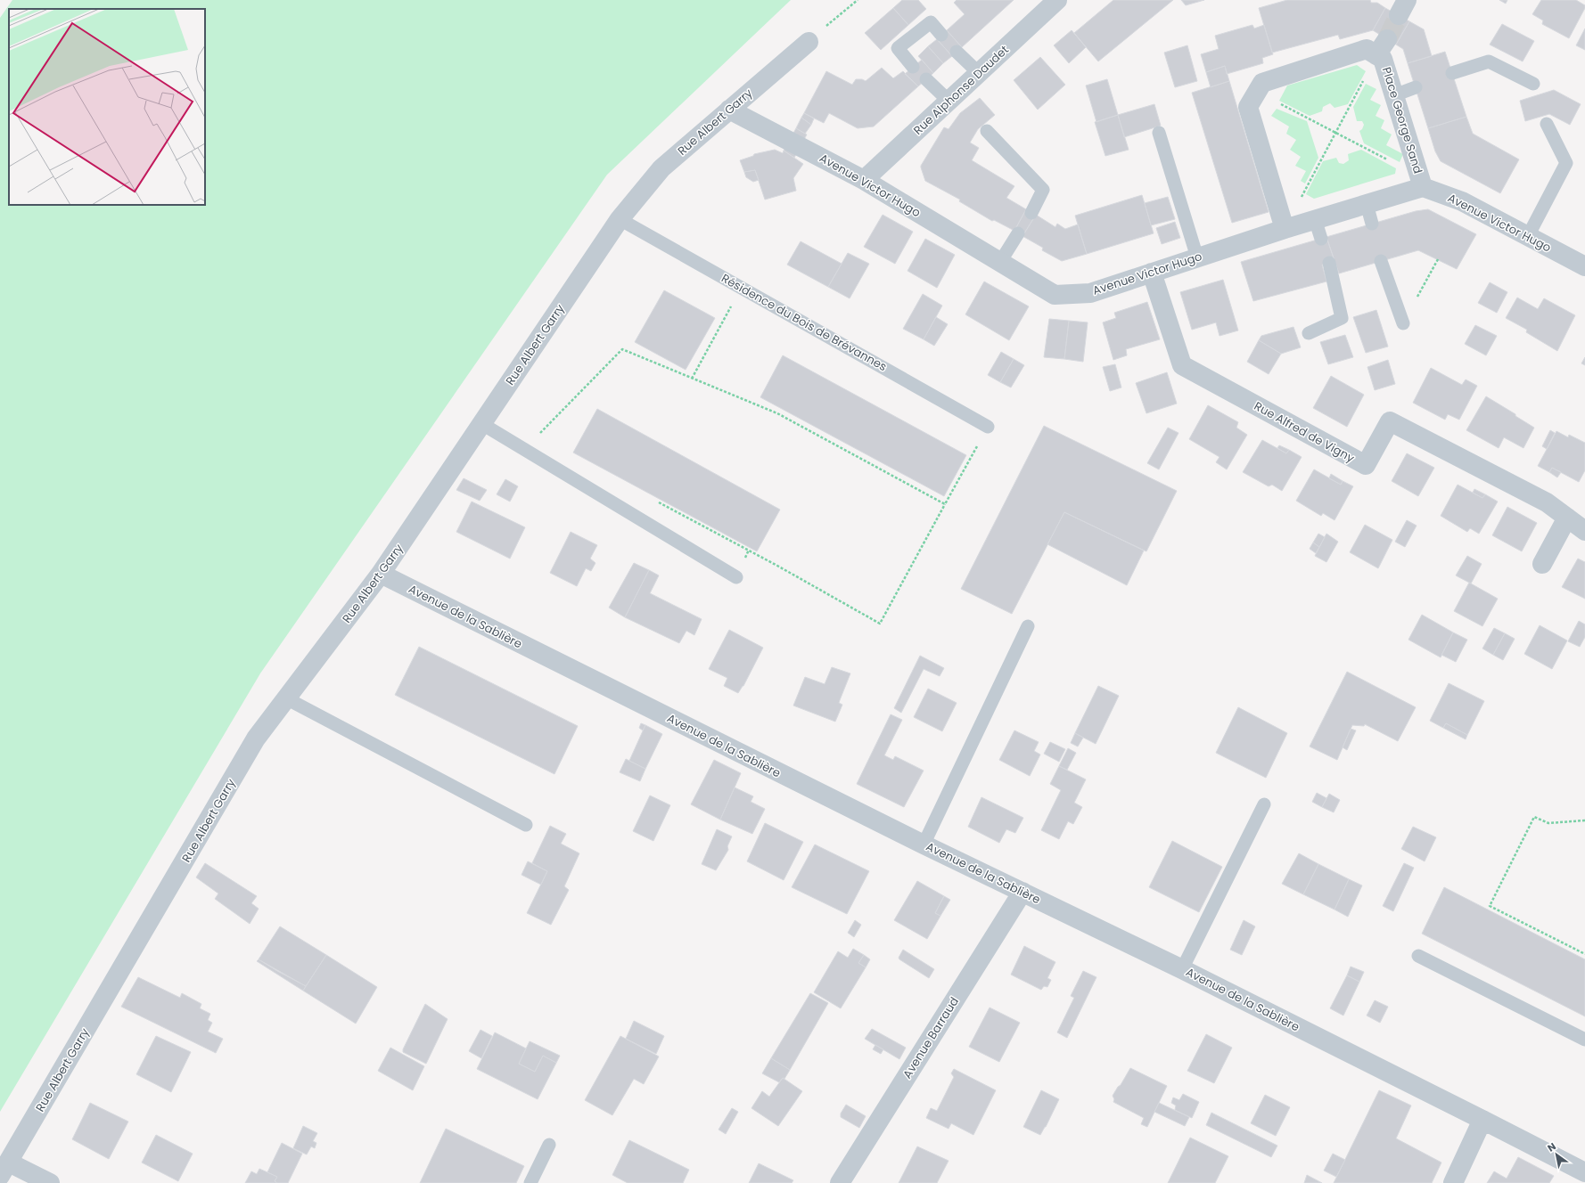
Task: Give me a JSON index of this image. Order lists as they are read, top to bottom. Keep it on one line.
{"streets":{"street":["Rue Alphonse Daudet","Place George Sand","Rue Albert Garry","Avenue Victor Hugo","Rue Alfred de Vigny","Avenue de la Sablière","Avenue Barraud"],"lane":["Résidence du Bois de Brévannes"]},"crossings":[["Rue Alphonse Daudet","Avenue Victor Hugo"],["Place George Sand","Avenue Victor Hugo"],["Rue Albert Garry","Avenue Victor Hugo"],["Rue Albert Garry","Résidence du Bois de Brévannes"],["Rue Albert Garry","Avenue de la Sablière"],["Avenue Victor Hugo","Rue Alfred de Vigny"],["Avenue de la Sablière","Avenue Barraud"]],"north":"top left"}
